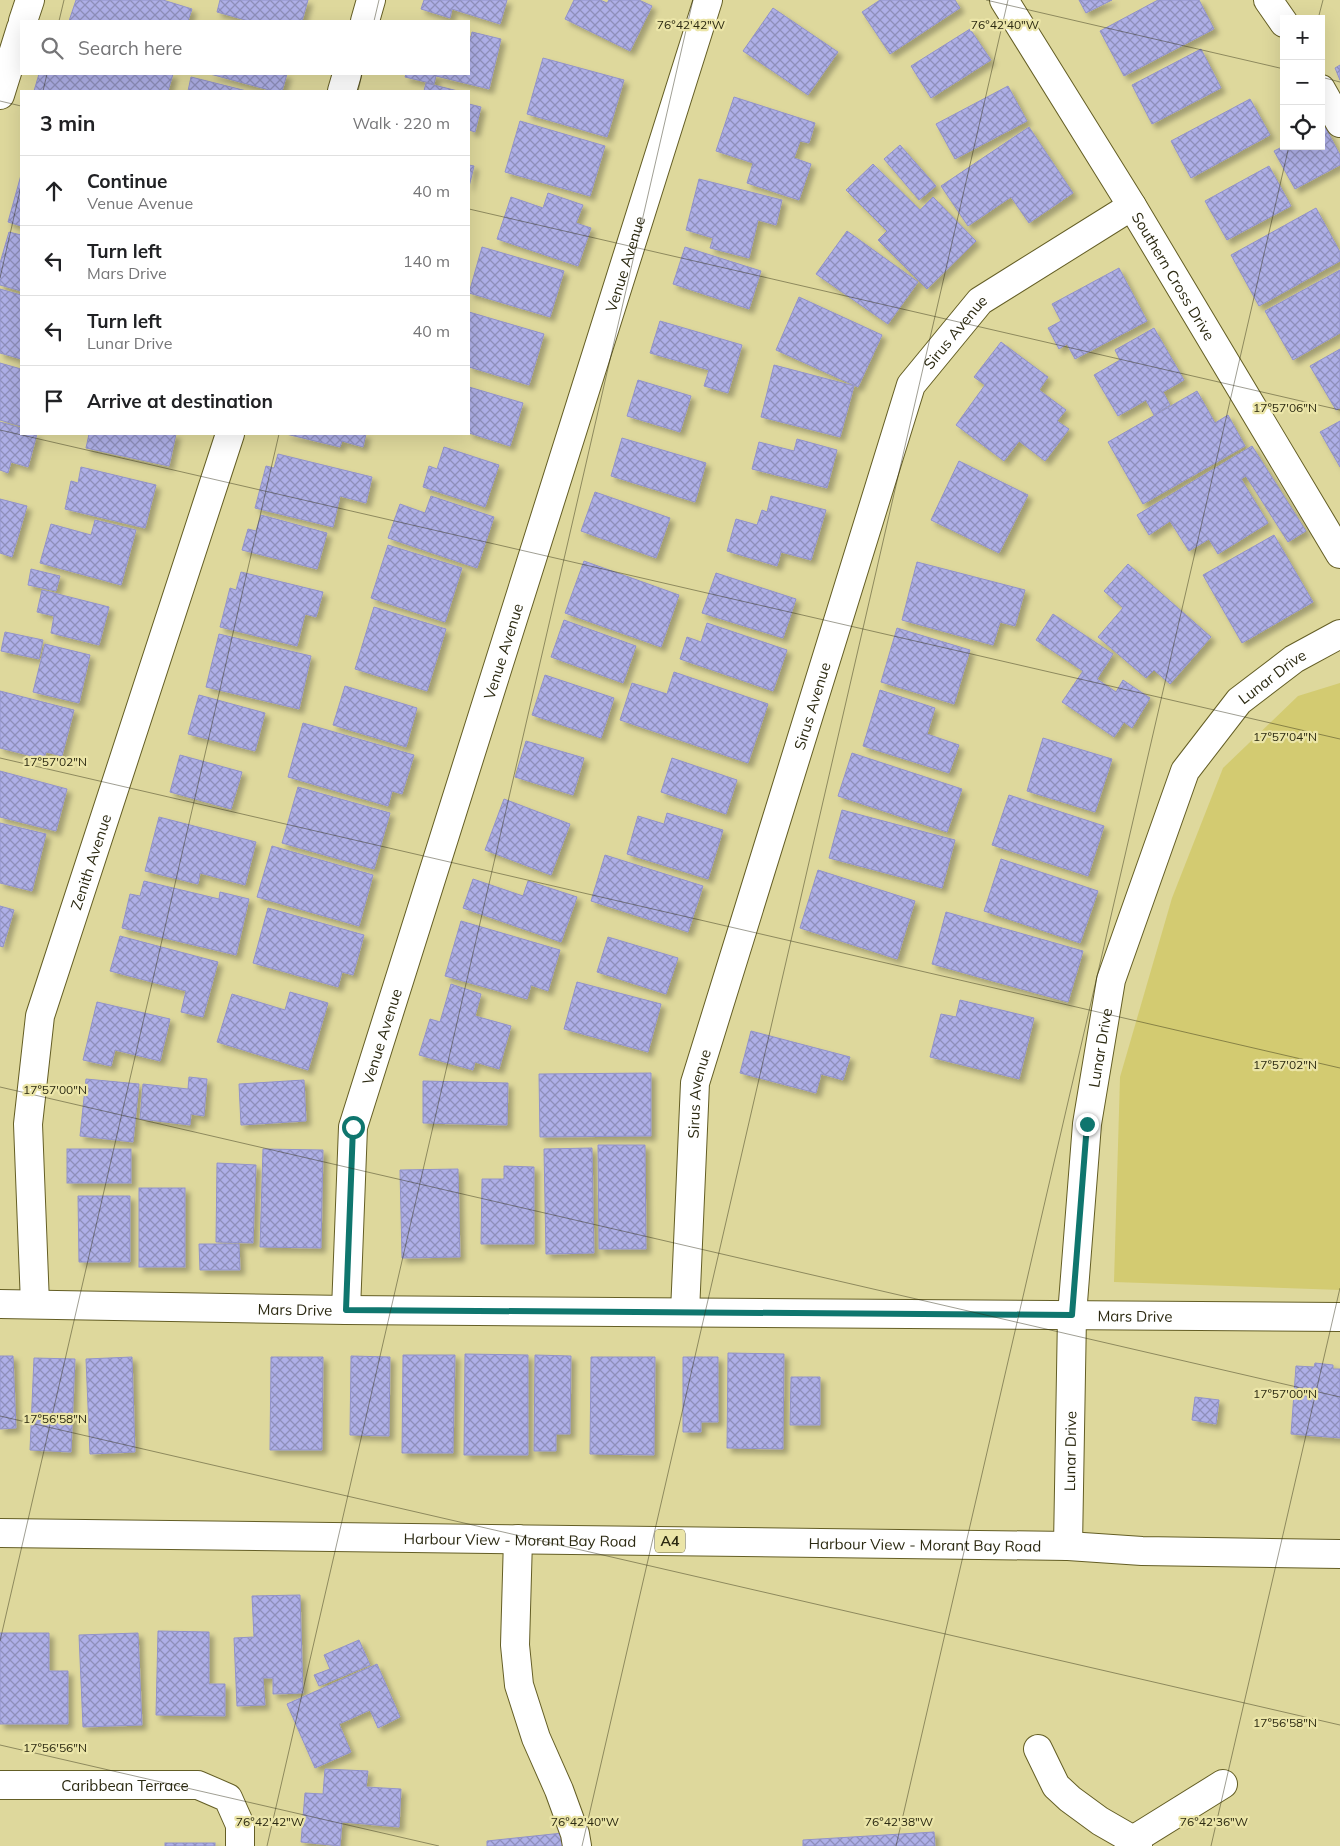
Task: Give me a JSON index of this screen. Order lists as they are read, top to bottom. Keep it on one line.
{"streets":{"main road":["Venue Avenue","Southern Cross Drive","Sirus Avenue","Lunar Drive","Zenith Avenue","Mars Drive","Harbour View - Morant Bay Road","A4","Caribbean Terrace"]},"crossings":[["Venue Avenue","Mars Drive"],["Southern Cross Drive","Sirus Avenue"],["Sirus Avenue","Mars Drive"],["Lunar Drive","Mars Drive"],["Lunar Drive","Harbour View - Morant Bay Road"],["Zenith Avenue","Mars Drive"]],"page":{"map_buttons":["+","−"],"search":"Search here","heading":["3 min","Walk · 220 m"],"list":[["Continue","Venue Avenue","40 m"],["Turn left","Mars Drive","140 m"],["Turn left","Lunar Drive","40 m"],"Arrive at destination"]},"coordinates":["76°42'42\"W","76°42'40\"W","17°57'06\"N","17°57'04\"N","17°57'02\"N","17°57'00\"N","17°56'58\"N","17°56'56\"N","76°42'38\"W","76°42'36\"W"]}
